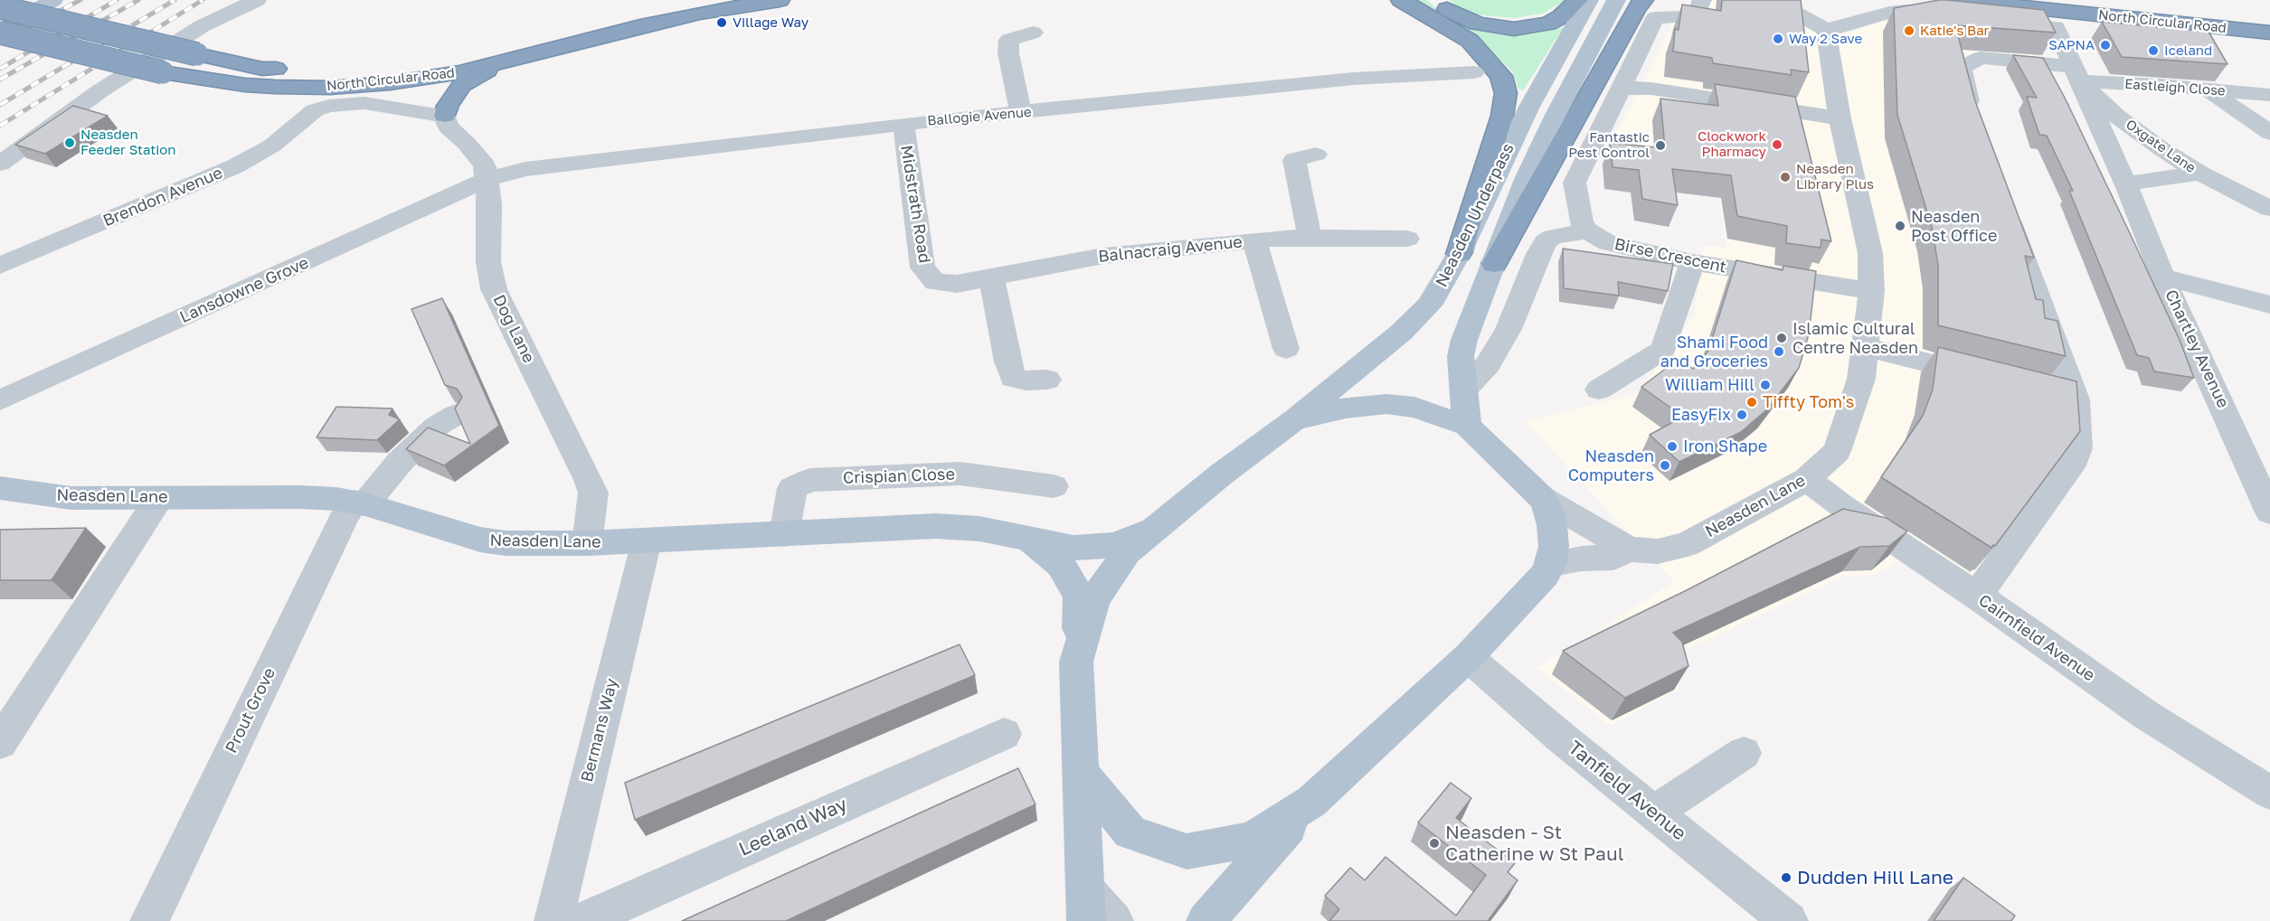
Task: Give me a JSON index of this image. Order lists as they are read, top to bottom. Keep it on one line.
{"streets":{"highway":["North Circular Road"],"main road":["Neasden Underpass","Neasden Lane"],"street":["Eastleigh Close","Ballogie Avenue","Oxgate Lane","Brendon Avenue","Midstrath Road","Balnacraig Avenue","Birse Crescent","Lansdowne Grove","Dog Lane","Chartley Avenue","Crispian Close","Cairnfield Avenue","Prout Grove","Bermans Way","Tanfield Avenue","Leeland Way"]},"crossings":[["North Circular Road","Brendon Avenue"],["North Circular Road","Dog Lane"],["Eastleigh Close","Oxgate Lane"],["Eastleigh Close","Chartley Avenue"],["Ballogie Avenue","Midstrath Road"],["Ballogie Avenue","Lansdowne Grove"],["Ballogie Avenue","Dog Lane"],["Oxgate Lane","Chartley Avenue"],["Midstrath Road","Balnacraig Avenue"],["Neasden Underpass","Neasden Lane"],["Birse Crescent","Neasden Lane"],["Lansdowne Grove","Dog Lane"],["Dog Lane","Neasden Lane"],["Crispian Close","Neasden Lane"],["Neasden Lane","Cairnfield Avenue"],["Neasden Lane","Prout Grove"],["Neasden Lane","Bermans Way"]],"places":["Village Way","Katie's Bar","Way 2 Save","SAPNA","Iceland","Neasden Feeder Station","Clockwork Pharmacy","Fantastic Pest Control","Neasden Library Plus","Neasden Post Office","Islamic Cultural Centre Neasden","Shami Food and Groceries","William Hill","Tiffty Tom's","EasyFix","Iron Shape","Neasden Computers","Neasden - St Catherine w St Paul","Dudden Hill Lane"]}
